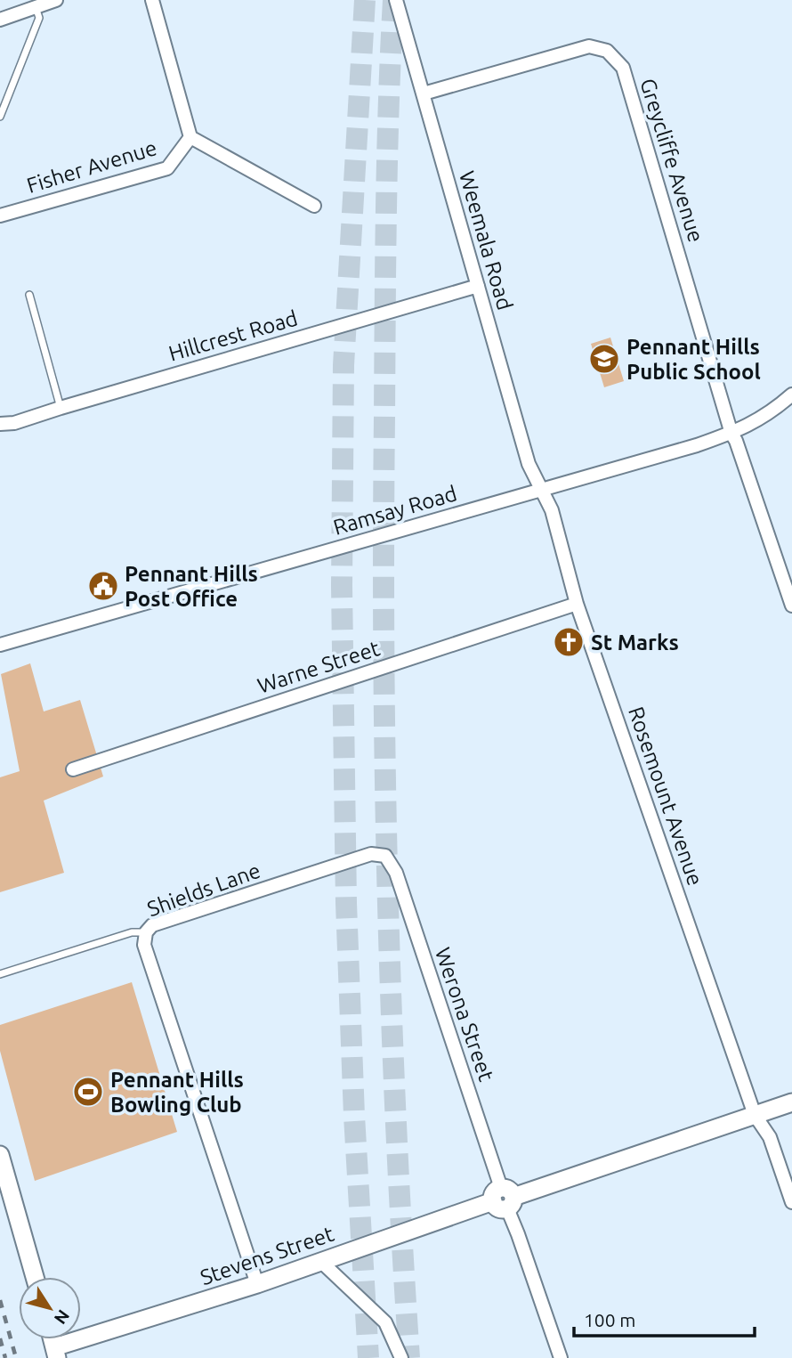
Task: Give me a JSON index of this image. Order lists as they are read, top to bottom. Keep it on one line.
{"streets":{"street":["Greycliffe Avenue","Fisher Avenue","Weemala Road","Hillcrest Road","Ramsay Road","Warne Street","Rosemount Avenue","Shields Lane","Werona Street","Stevens Street"]},"crossings":[["Greycliffe Avenue","Weemala Road"],["Greycliffe Avenue","Ramsay Road"],["Weemala Road","Hillcrest Road"],["Weemala Road","Ramsay Road"],["Weemala Road","Rosemount Avenue"],["Ramsay Road","Rosemount Avenue"],["Warne Street","Rosemount Avenue"],["Rosemount Avenue","Stevens Street"],["Shields Lane","Werona Street"],["Werona Street","Stevens Street"]],"places":{"school or university":["Pennant Hills Public School"],"public building":["Pennant Hills Post Office"],"church":["St Marks"],"sports":["Pennant Hills Bowling Club"]},"scale_bar":"100 m","north":"bottom right"}
